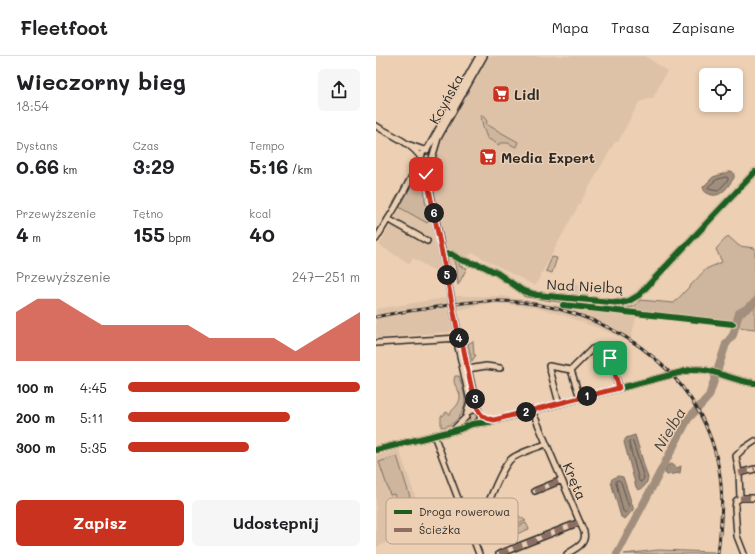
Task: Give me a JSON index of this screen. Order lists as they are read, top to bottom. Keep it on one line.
{"streets":{"street":["Kcyńska","Nad Nielbą","Kręta"]},"water":["Nielba"],"places":{"supermarket":["Lidl","Media Expert"]},"legend":["Droga rowerowa","Ścieżka"],"page":{"header":"Fleetfoot","nav":["Mapa","Trasa","Zapisane"],"heading":["Wieczorny bieg","18:54"],"stats":[["Dystans","0.66 km"],["Czas","3:29"],["Tempo","5:16 /km"],["Przewyższenie","4 m"],["Tętno","155 bpm"],["kcal","40"]],"pins":["6","5","4","1","3","2"],"chart":["Przewyższenie","247–251 m"],"list":[{"name":"100 m","note":"4:45"},{"name":"200 m","note":"5:11"},{"name":"300 m","note":"5:35"}],"buttons":["Zapisz","Udostępnij"]}}
